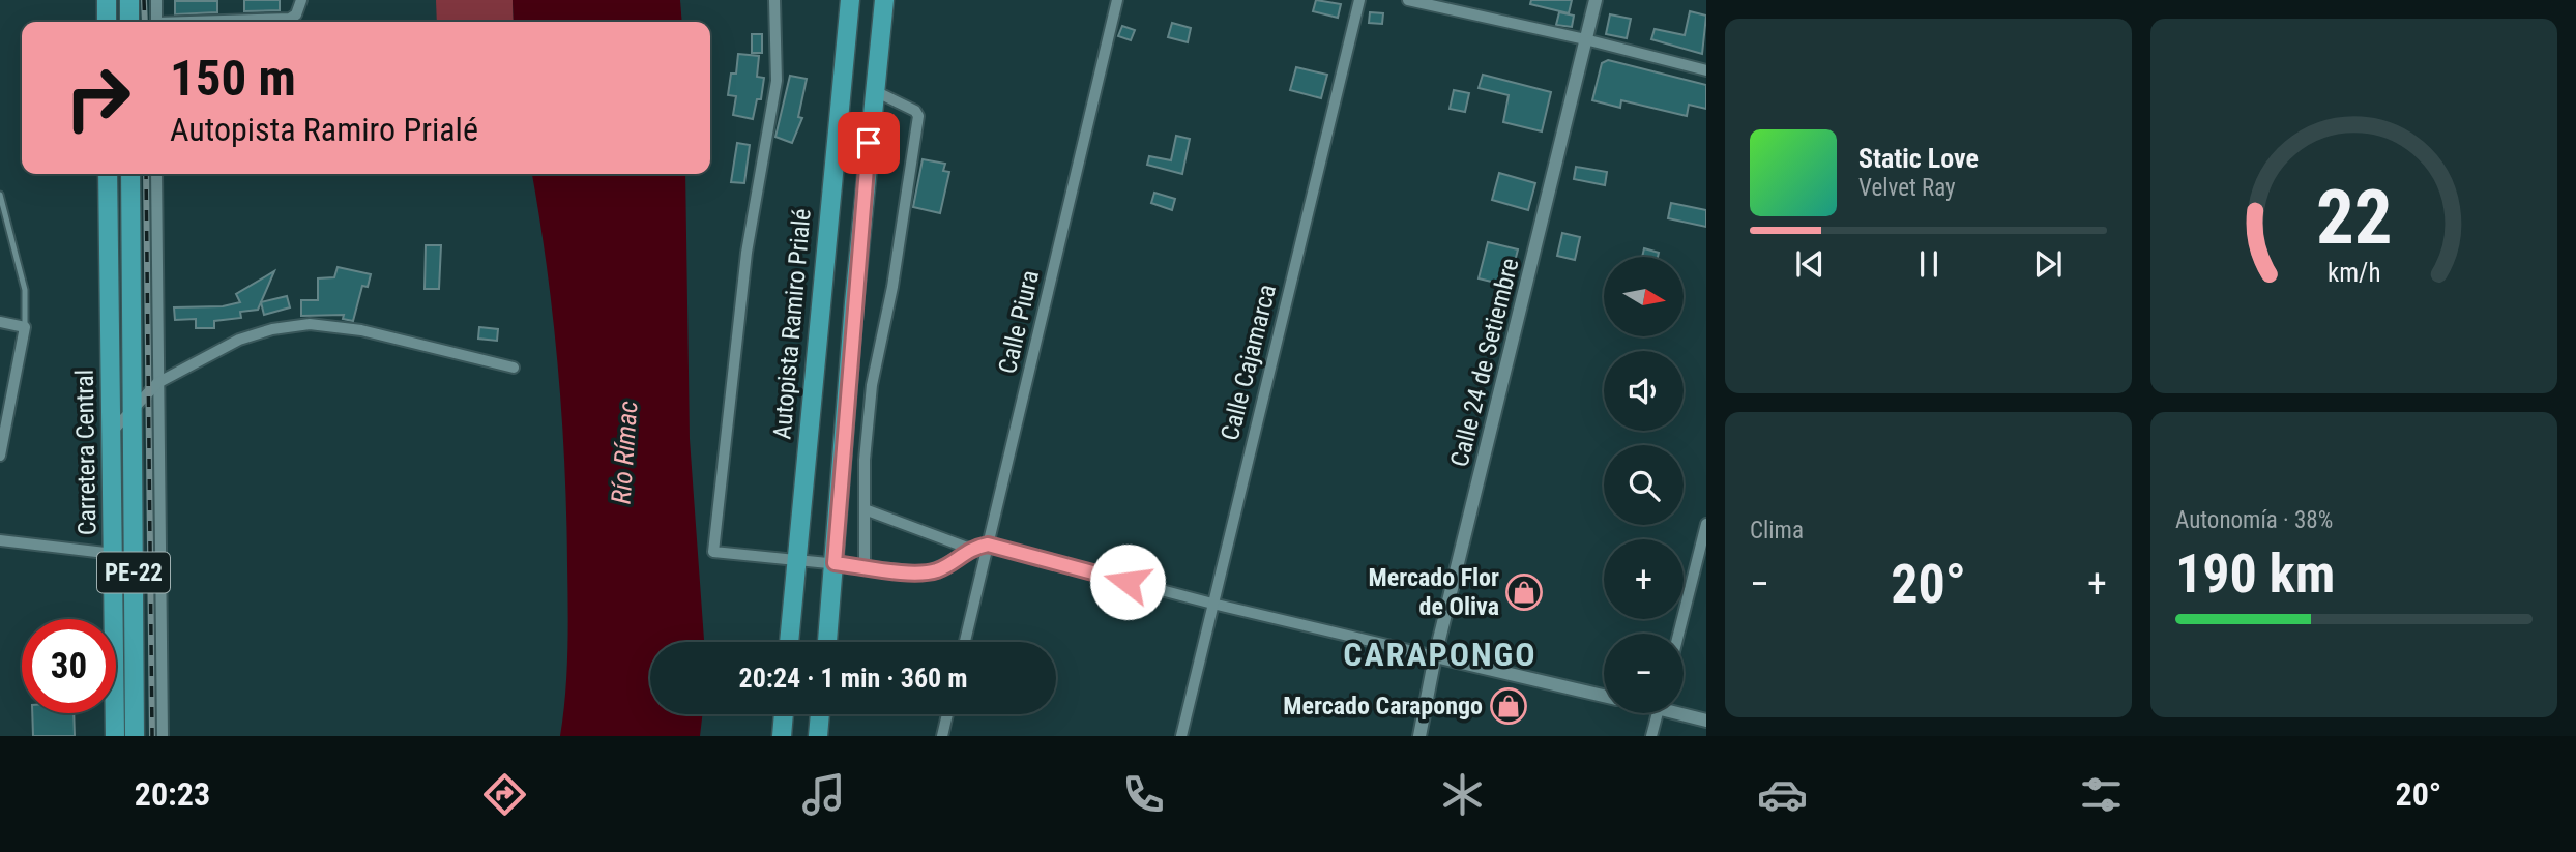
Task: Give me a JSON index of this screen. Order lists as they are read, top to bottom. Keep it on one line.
{"streets":{"highway":["Autopista Ramiro Prialé","Carretera Central","PE-22"],"street":["Calle Piura","Calle Cajamarca","Calle 24 de Setiembre"]},"districts":["CARAPONGO"],"water":["Río Rímac"],"places":{"shop":["Mercado Flor de Oliva","Mercado Carapongo"]},"north":"right","page":{"turn":["150 m","Autopista Ramiro Prialé"],"song":["Static Love","Velvet Ray"],"map_buttons":["+","−"],"tile":["Clima",["Autonomía · 38%","190 km"]],"heat":["−","20°","+"],"limit":"30","trip":"20:24 · 1 min · 360 m","tabs":["20:23","20°"],"gauge":["22","km/h"]}}
